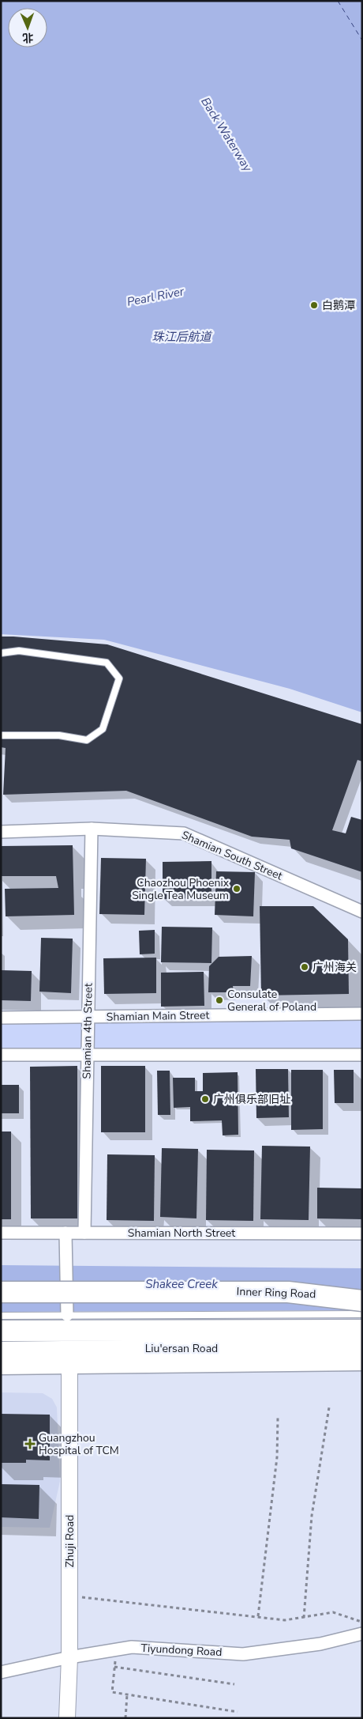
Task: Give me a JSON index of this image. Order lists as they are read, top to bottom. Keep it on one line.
{"streets":{"highway":["Inner Ring Road"],"main road":["Liu'ersan Road"],"street":["Shamian South Street","Shamian Main Street","Shamian 4th Street","Shamian North Street","Zhuji Road","Tiyundong Road"]},"crossings":[["Shamian South Street","Shamian 4th Street"],["Shamian Main Street","Shamian 4th Street"],["Shamian 4th Street","Shamian North Street"],["Liu'ersan Road","Zhuji Road"],["Zhuji Road","Tiyundong Road"]],"water":["Back Waterway","Pearl River","珠江后航道","Shakee Creek"],"places":{"other":["白鹅潭","Chaozhou Phoenix Single Tea Museum","广州海关","Consulate General of Poland","广州俱乐部旧址"],"health":["Guangzhou Hospital of TCM"]},"north":"bottom"}
